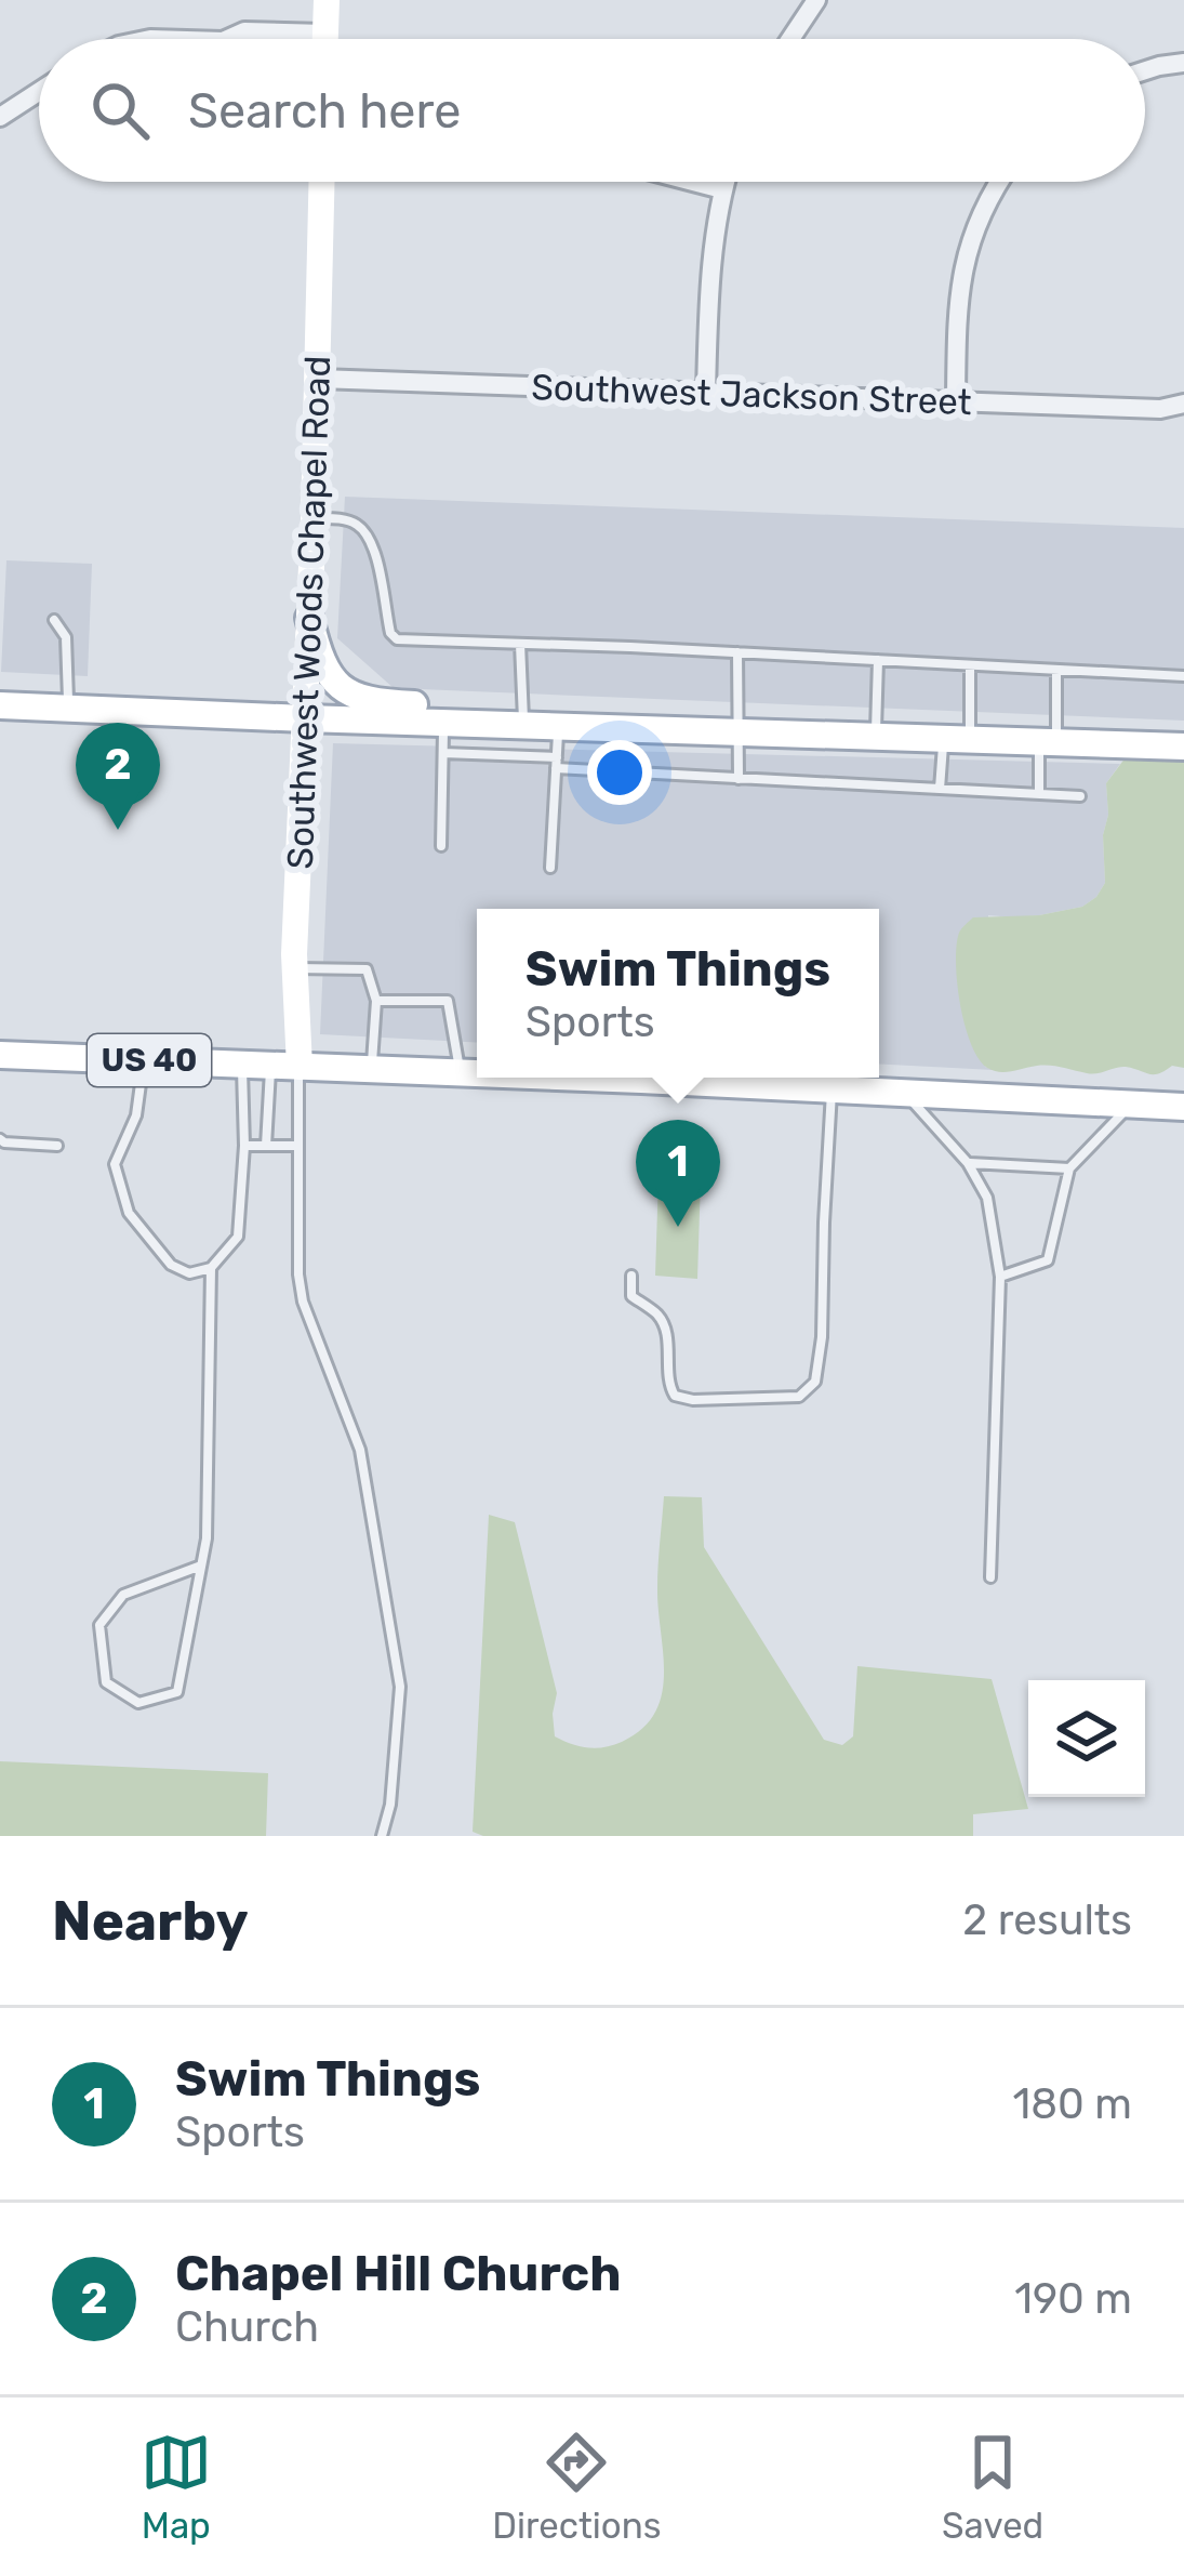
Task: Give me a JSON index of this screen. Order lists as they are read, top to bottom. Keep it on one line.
{"streets":{"main road":["Southwest Woods Chapel Road","US 40"],"street":["Southwest Jackson Street"]},"crossings":[["Southwest Jackson Street","Southwest Woods Chapel Road"],["Southwest Woods Chapel Road","US 40"]],"page":{"search":"Search here","pins":["2","1"],"popup":["Swim Things","Sports"],"heading":["Nearby","2 results"],"list":[{"mark":"1","name":"Swim Things","note":"Sports","value":"180 m"},{"mark":"2","name":"Chapel Hill Church","note":"Church","value":"190 m"}],"nav":["Map","Directions","Saved"]}}
